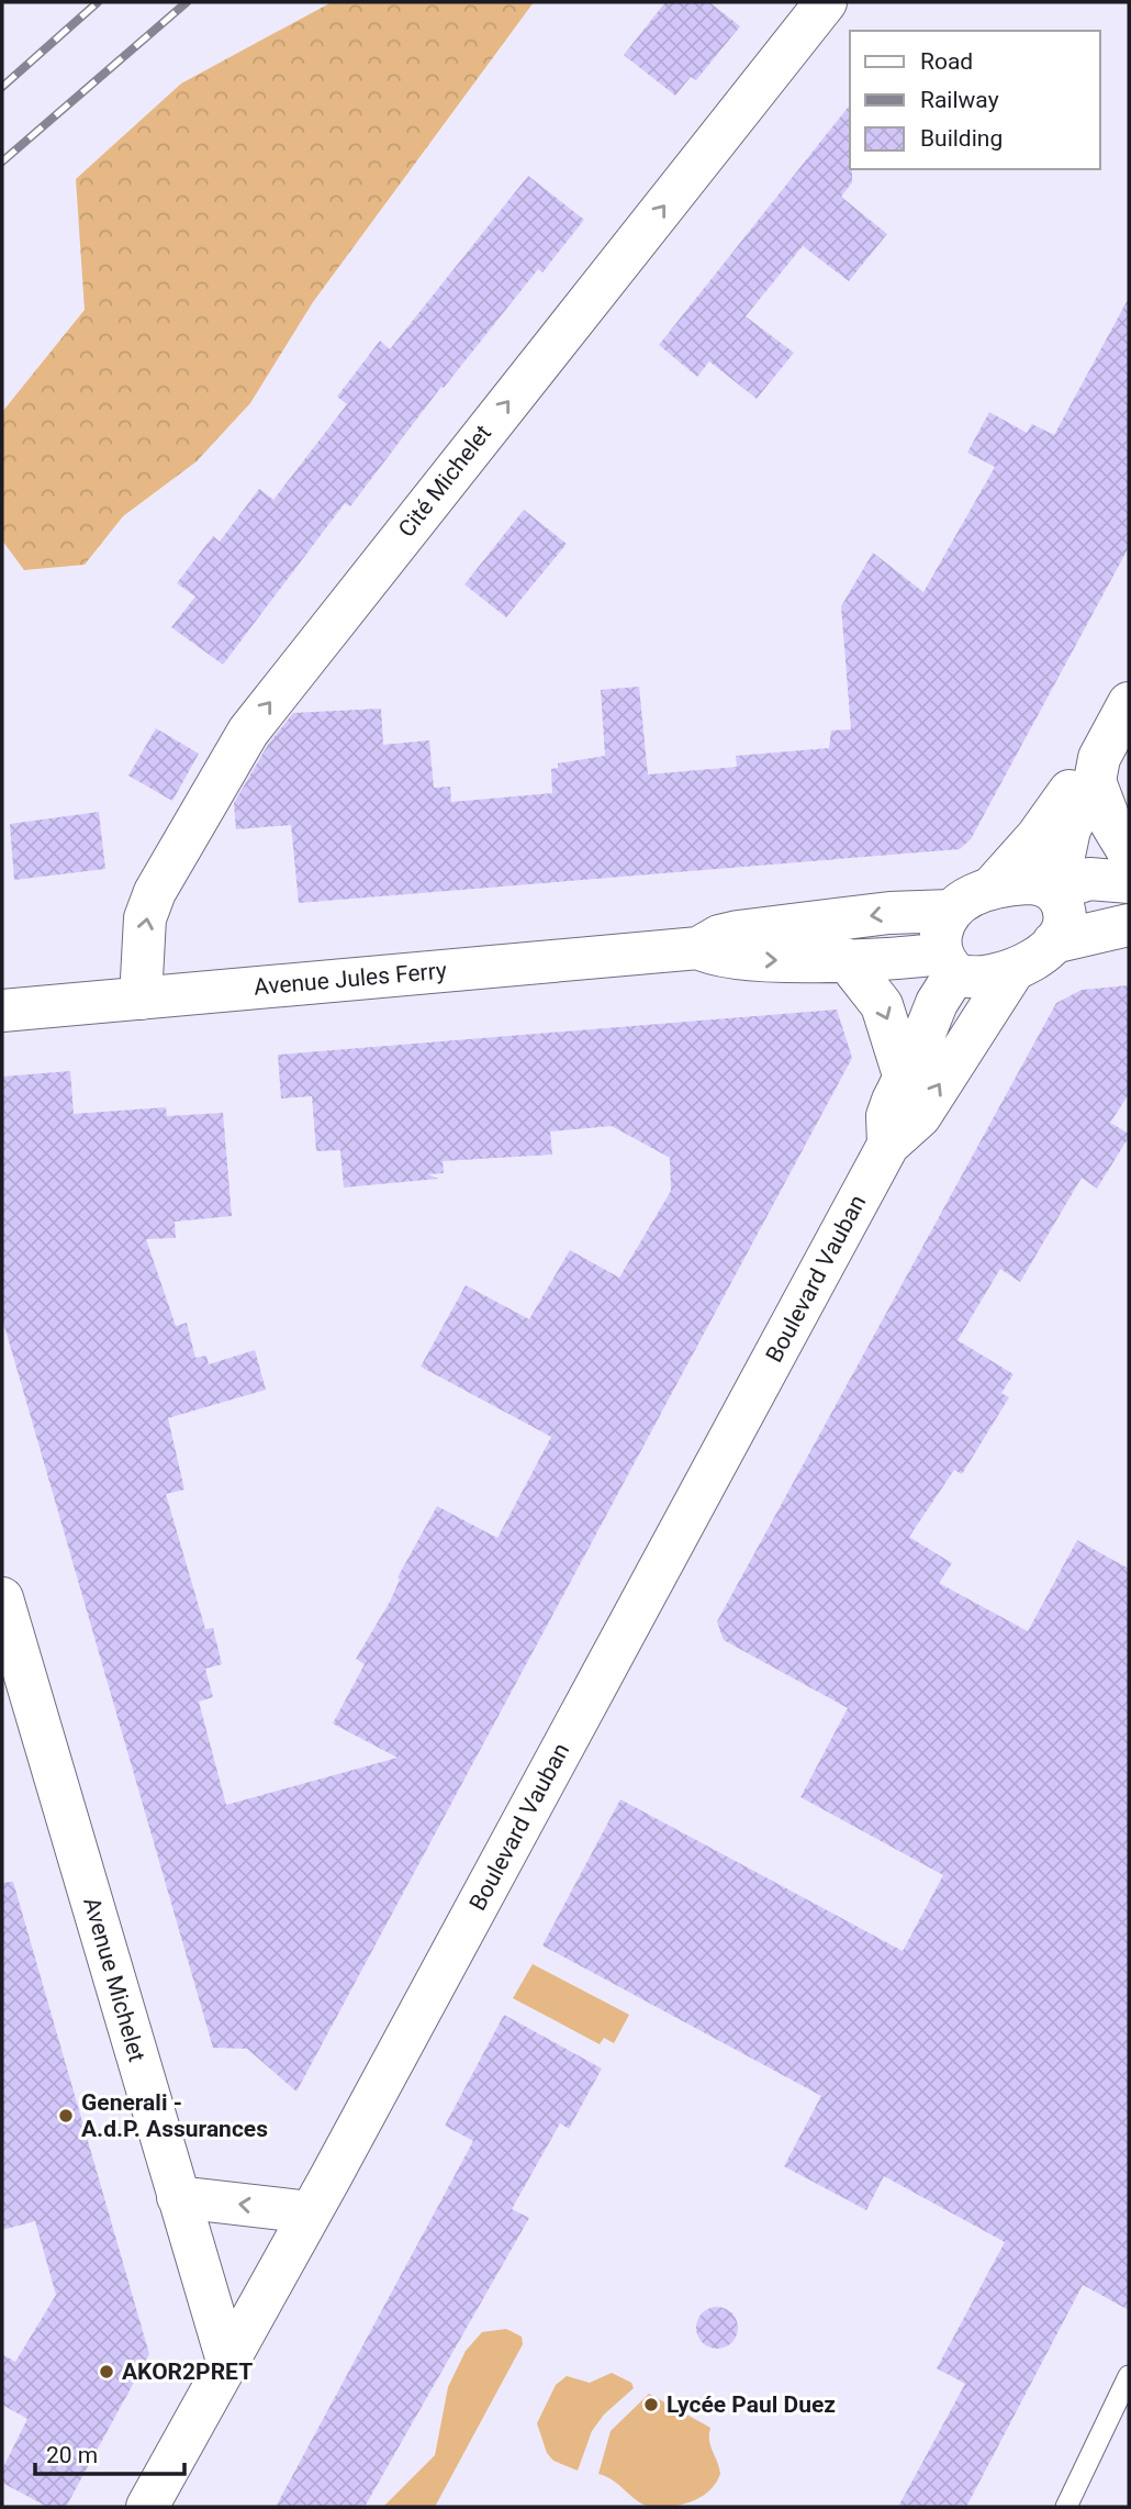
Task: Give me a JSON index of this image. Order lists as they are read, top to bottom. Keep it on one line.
{"streets":{"street":["Cité Michelet","Avenue Jules Ferry","Boulevard Vauban","Avenue Michelet"]},"crossings":[["Cité Michelet","Avenue Jules Ferry"],["Avenue Jules Ferry","Boulevard Vauban"],["Boulevard Vauban","Avenue Michelet"]],"one_way":["Cité Michelet"],"places":["Generali - A.d.P. Assurances","AKOR2PRET","Lycée Paul Duez"],"legend":["Road","Railway","Building"],"scale_bar":"20 m"}
